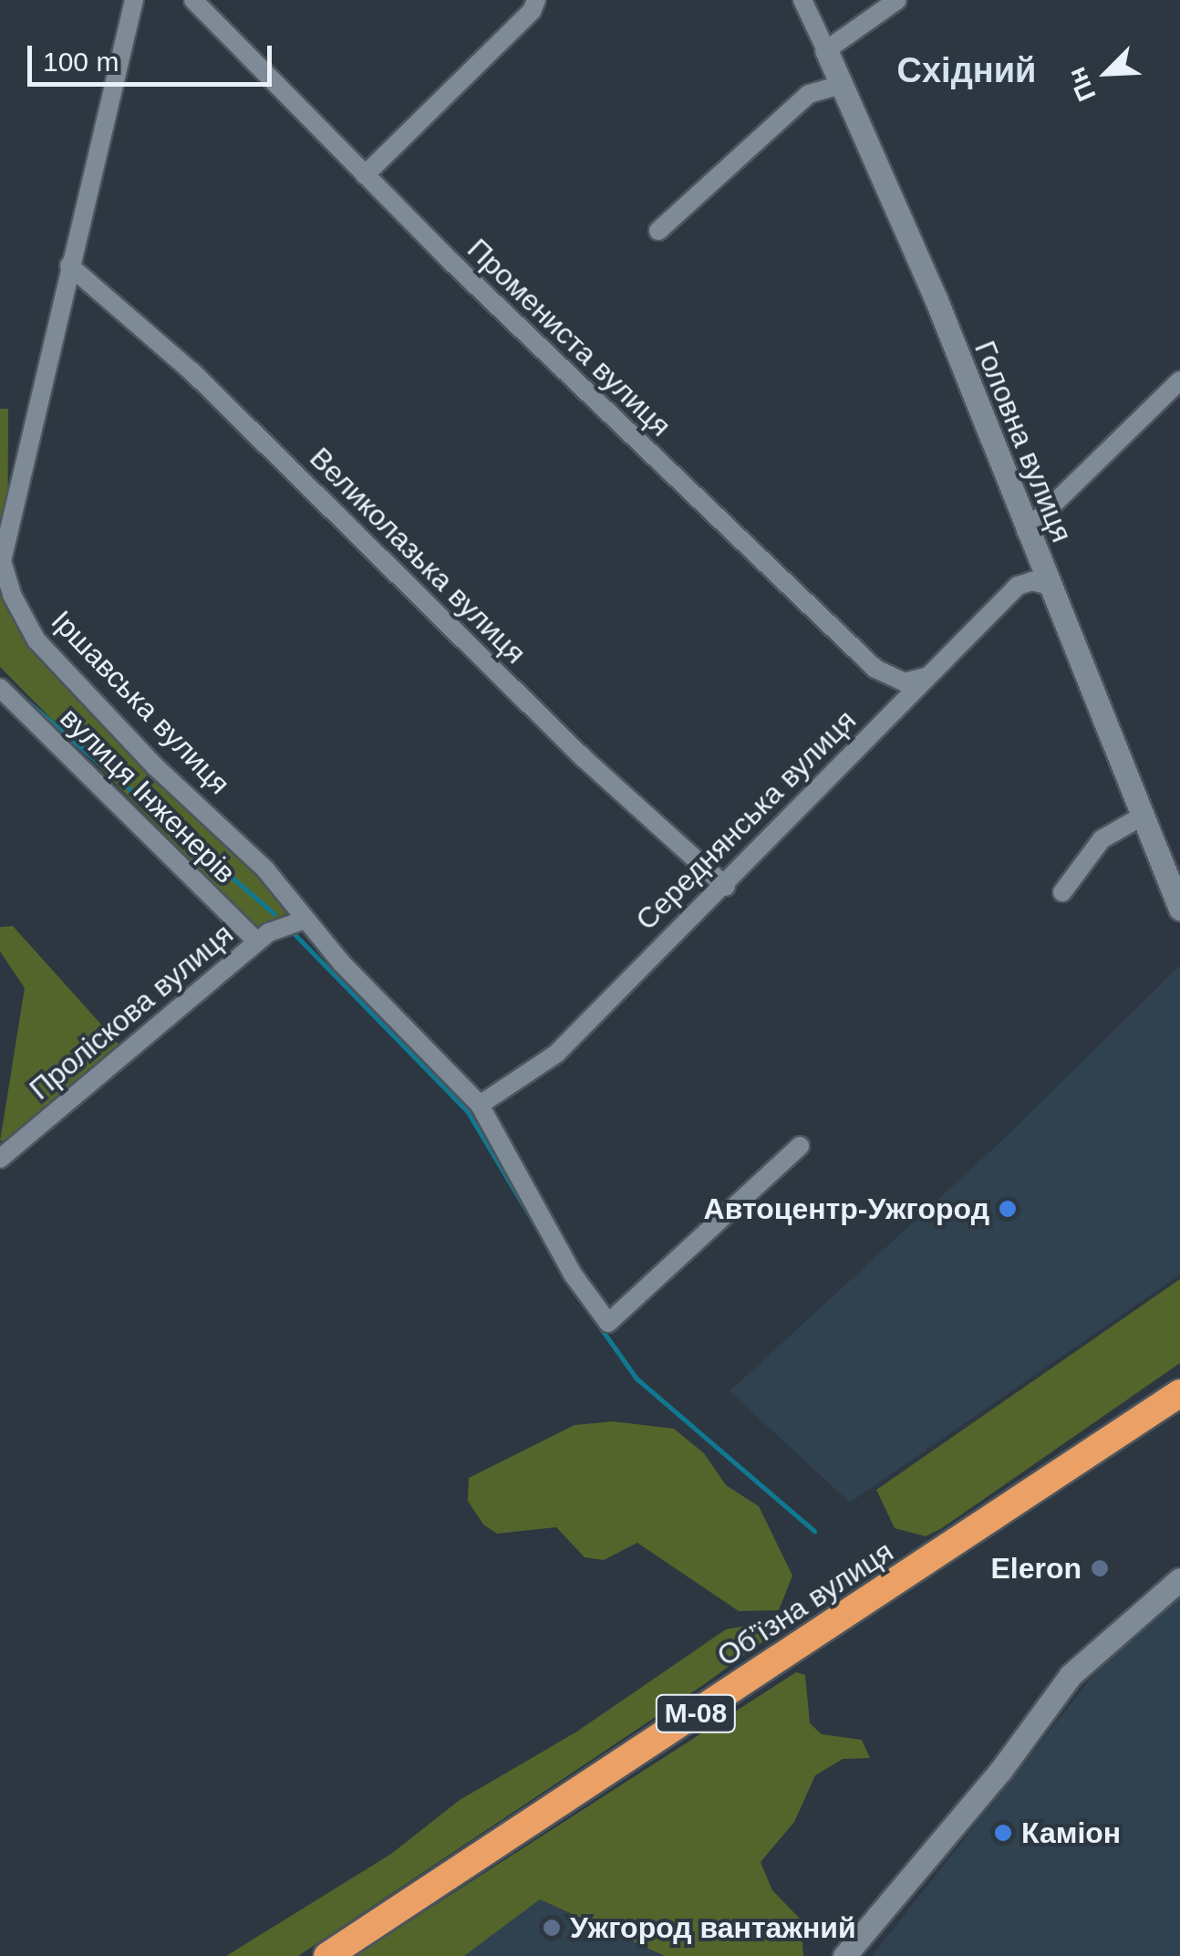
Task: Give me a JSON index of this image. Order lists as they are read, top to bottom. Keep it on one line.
{"streets":{"highway":["Обʼїзна вулиця","М-08"],"street":["Промениста вулиця","Головна вулиця","Великолазька вулиця","Іршавська вулиця","вулиця Інженерів","Середнянська вулиця","Проліскова вулиця"]},"crossings":[["Промениста вулиця","Середнянська вулиця"],["Головна вулиця","Середнянська вулиця"],["Великолазька вулиця","Іршавська вулиця"],["Великолазька вулиця","Середнянська вулиця"],["Іршавська вулиця","Середнянська вулиця"],["Іршавська вулиця","Проліскова вулиця"],["вулиця Інженерів","Проліскова вулиця"]],"districts":["Східний"],"places":["Автоцентр-Ужгород","Eleron","Каміон","Ужгород вантажний"],"scale_bar":"100 m","north":"bottom left"}
